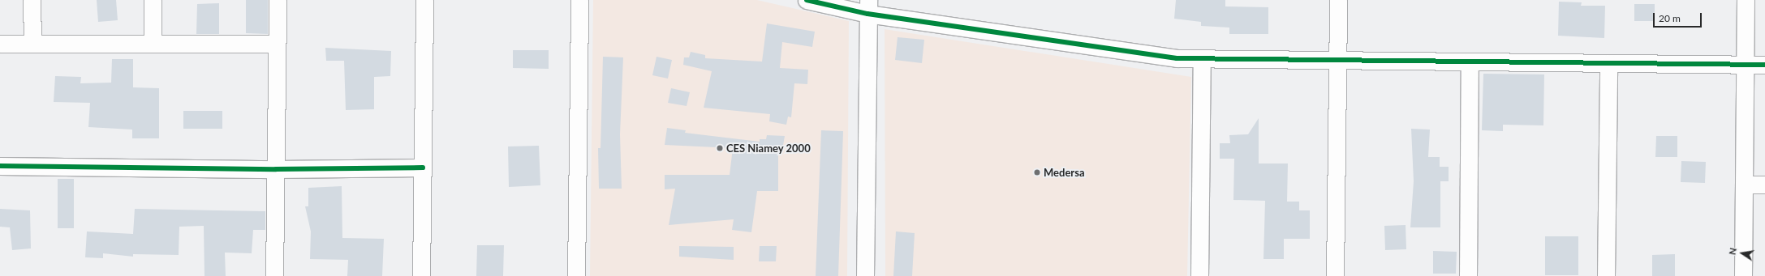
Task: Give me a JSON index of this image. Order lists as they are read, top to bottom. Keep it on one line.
{"places":["CES Niamey 2000","Medersa"],"scale_bar":"20 m","north":"left"}
